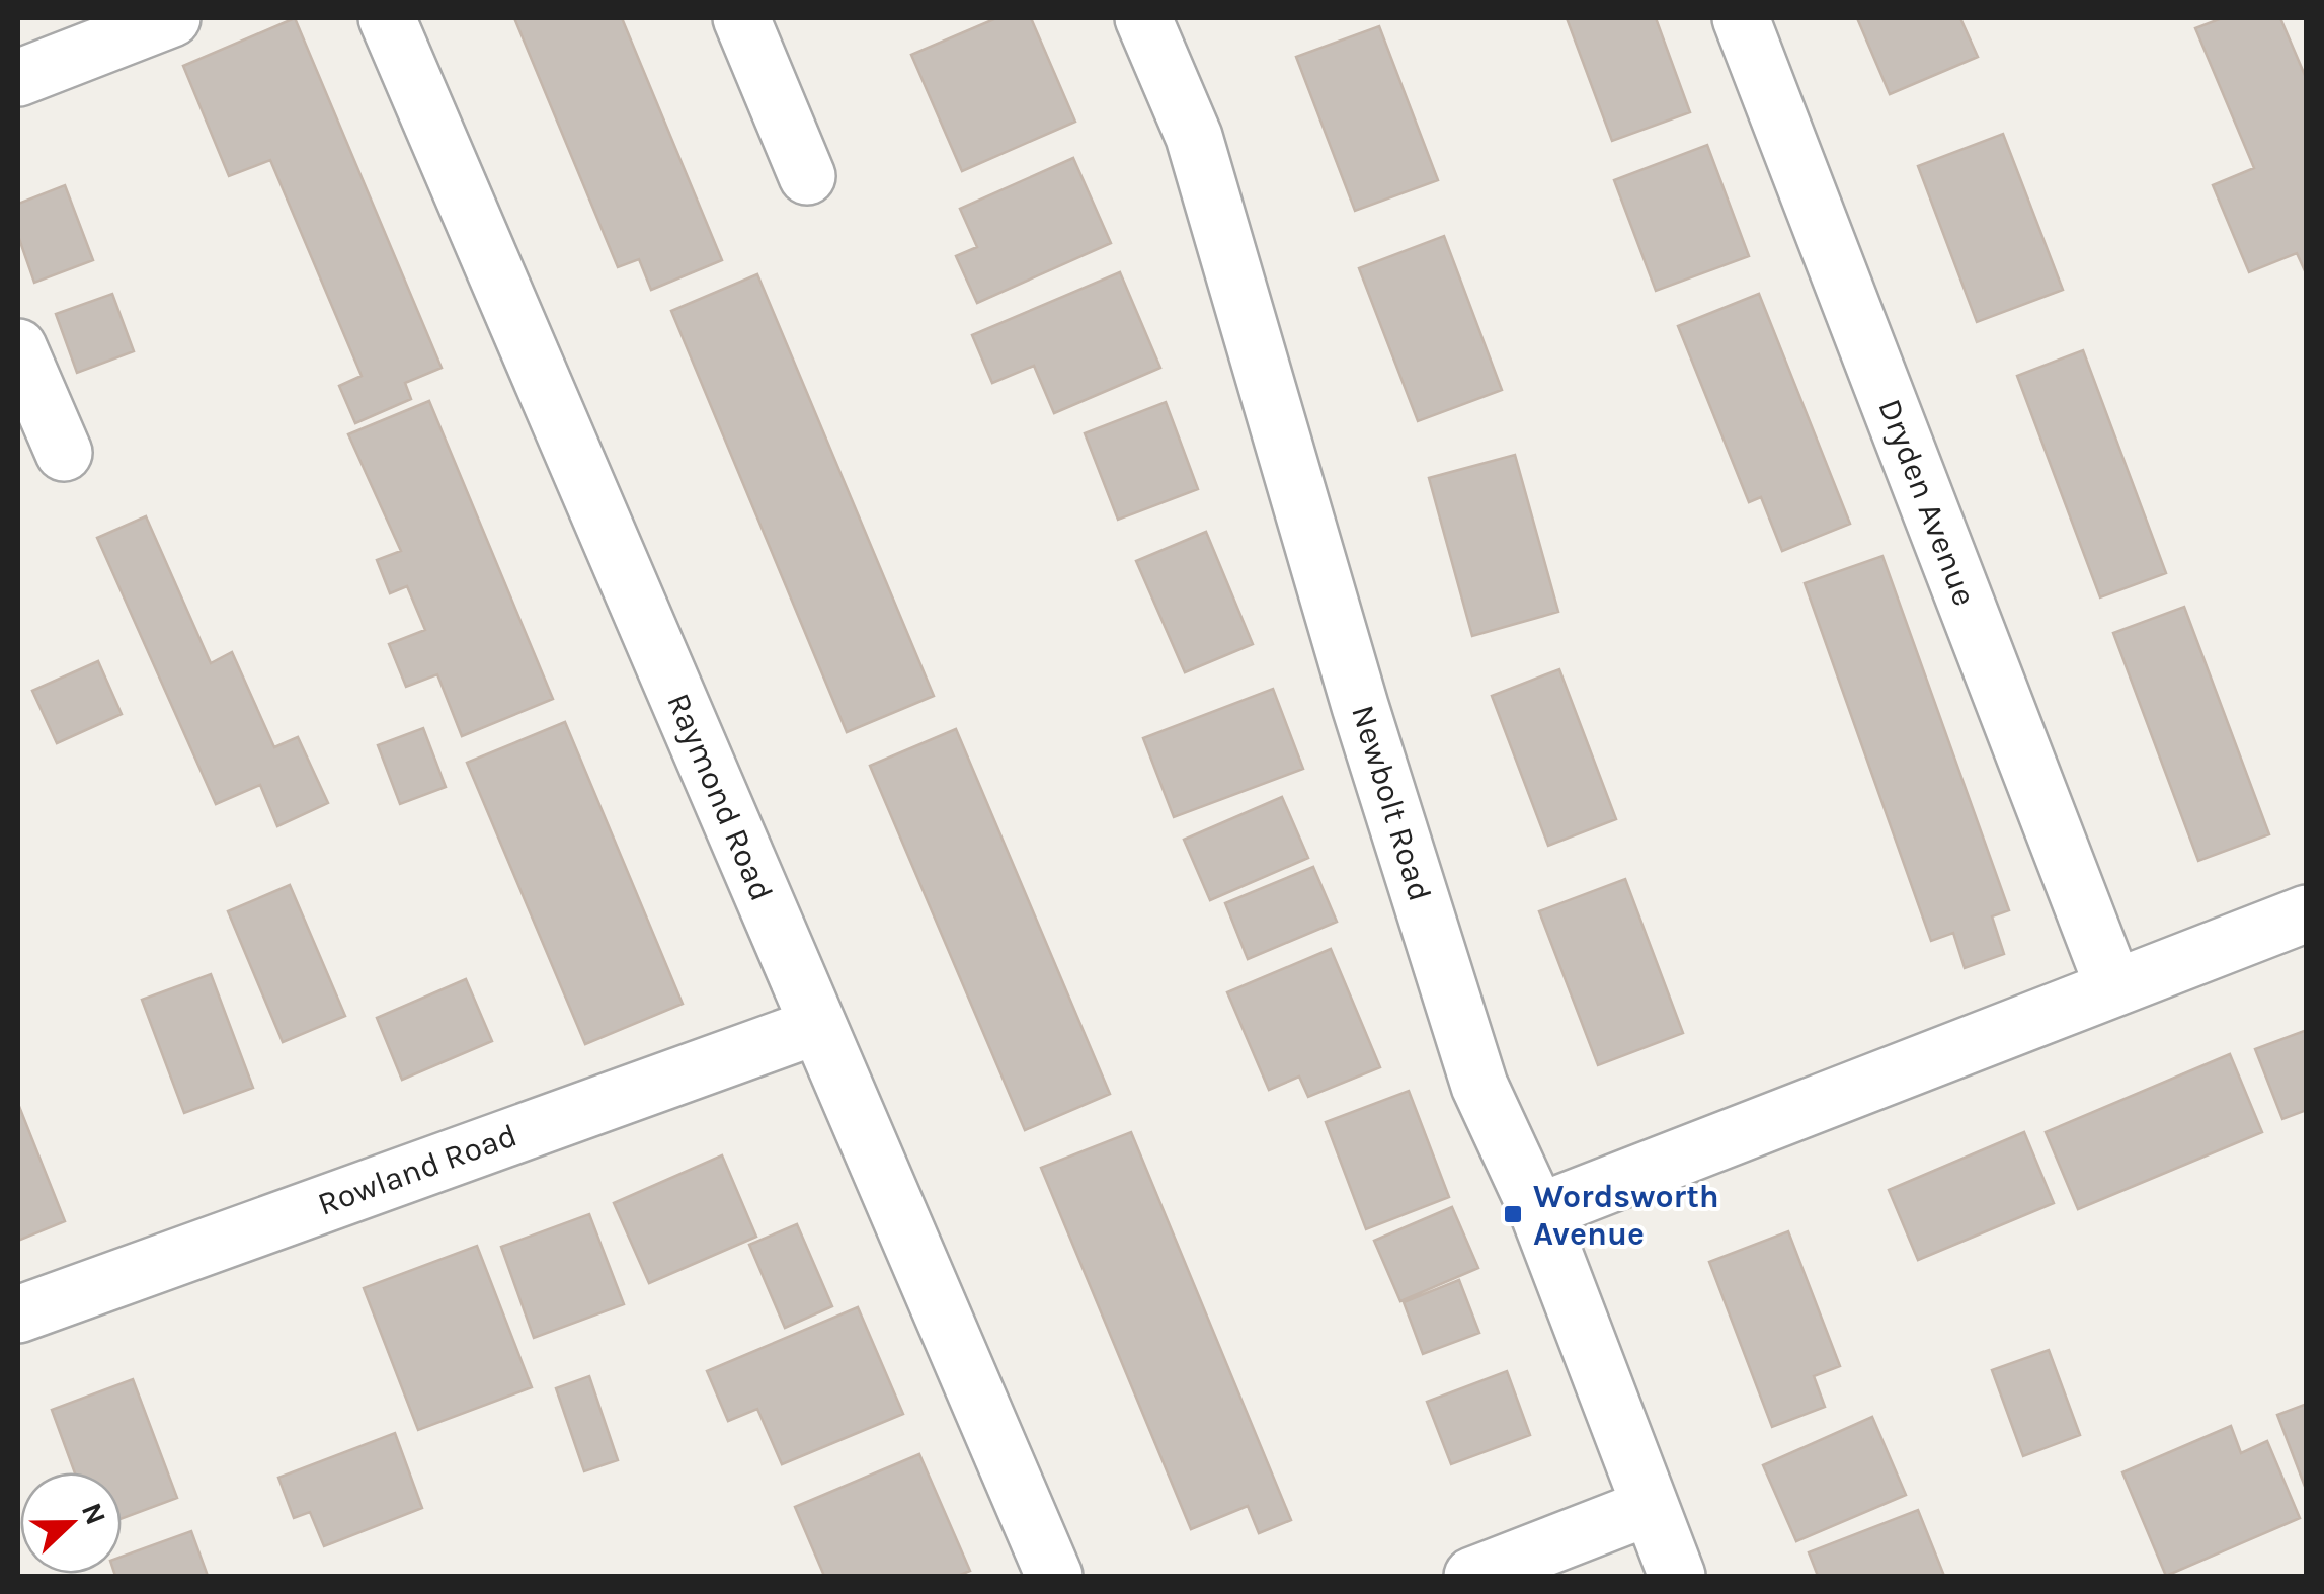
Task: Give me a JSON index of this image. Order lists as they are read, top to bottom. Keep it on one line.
{"streets":{"street":["Dryden Avenue","Raymond Road","Newbolt Road","Rowland Road"]},"crossings":[["Raymond Road","Rowland Road"]],"places":{"transit":["Wordsworth Avenue"]},"north":"right"}
